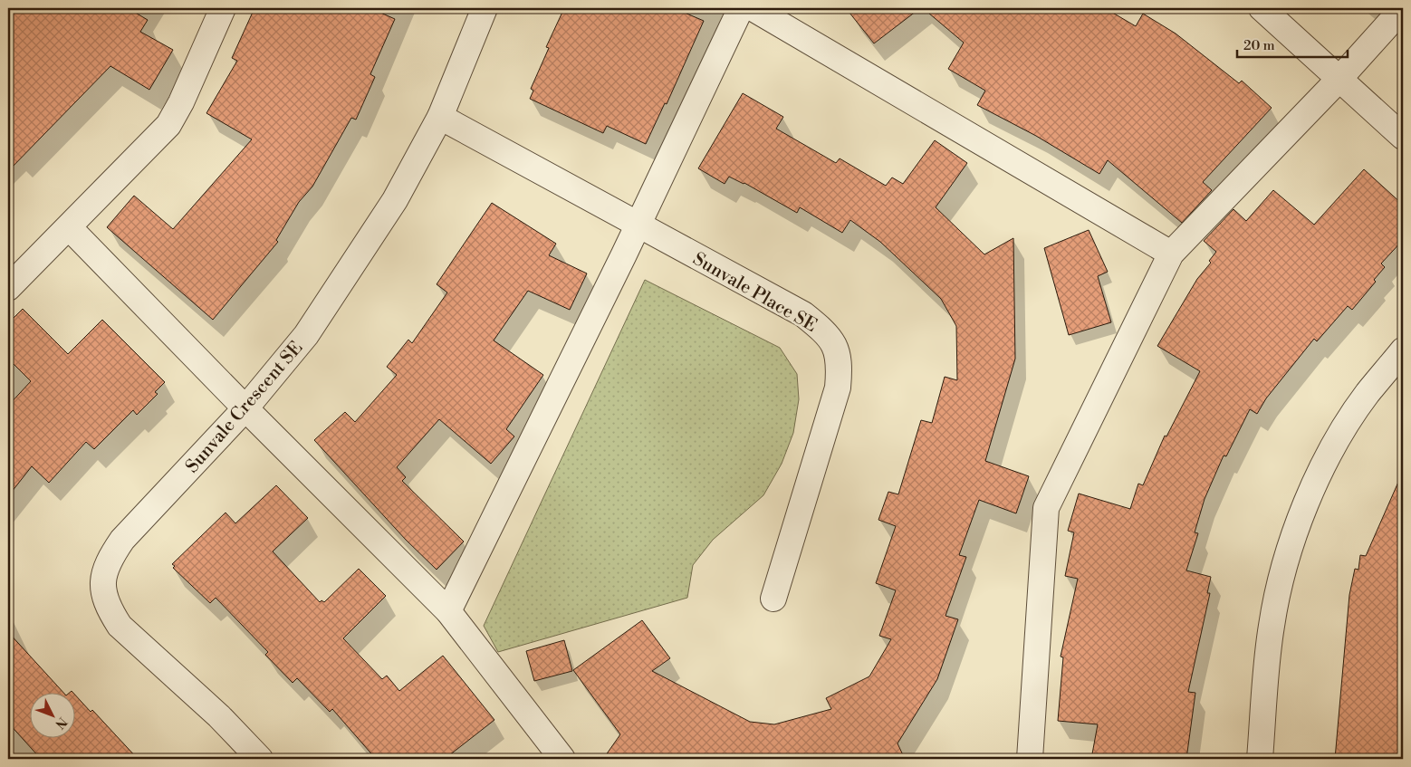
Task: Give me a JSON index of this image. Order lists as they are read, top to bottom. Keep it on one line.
{"streets":{"street":["Sunvale Place SE","Sunvale Crescent SE"]},"crossings":[["Sunvale Place SE","Sunvale Crescent SE"]],"scale_bar":"20 m","north":"bottom right"}
